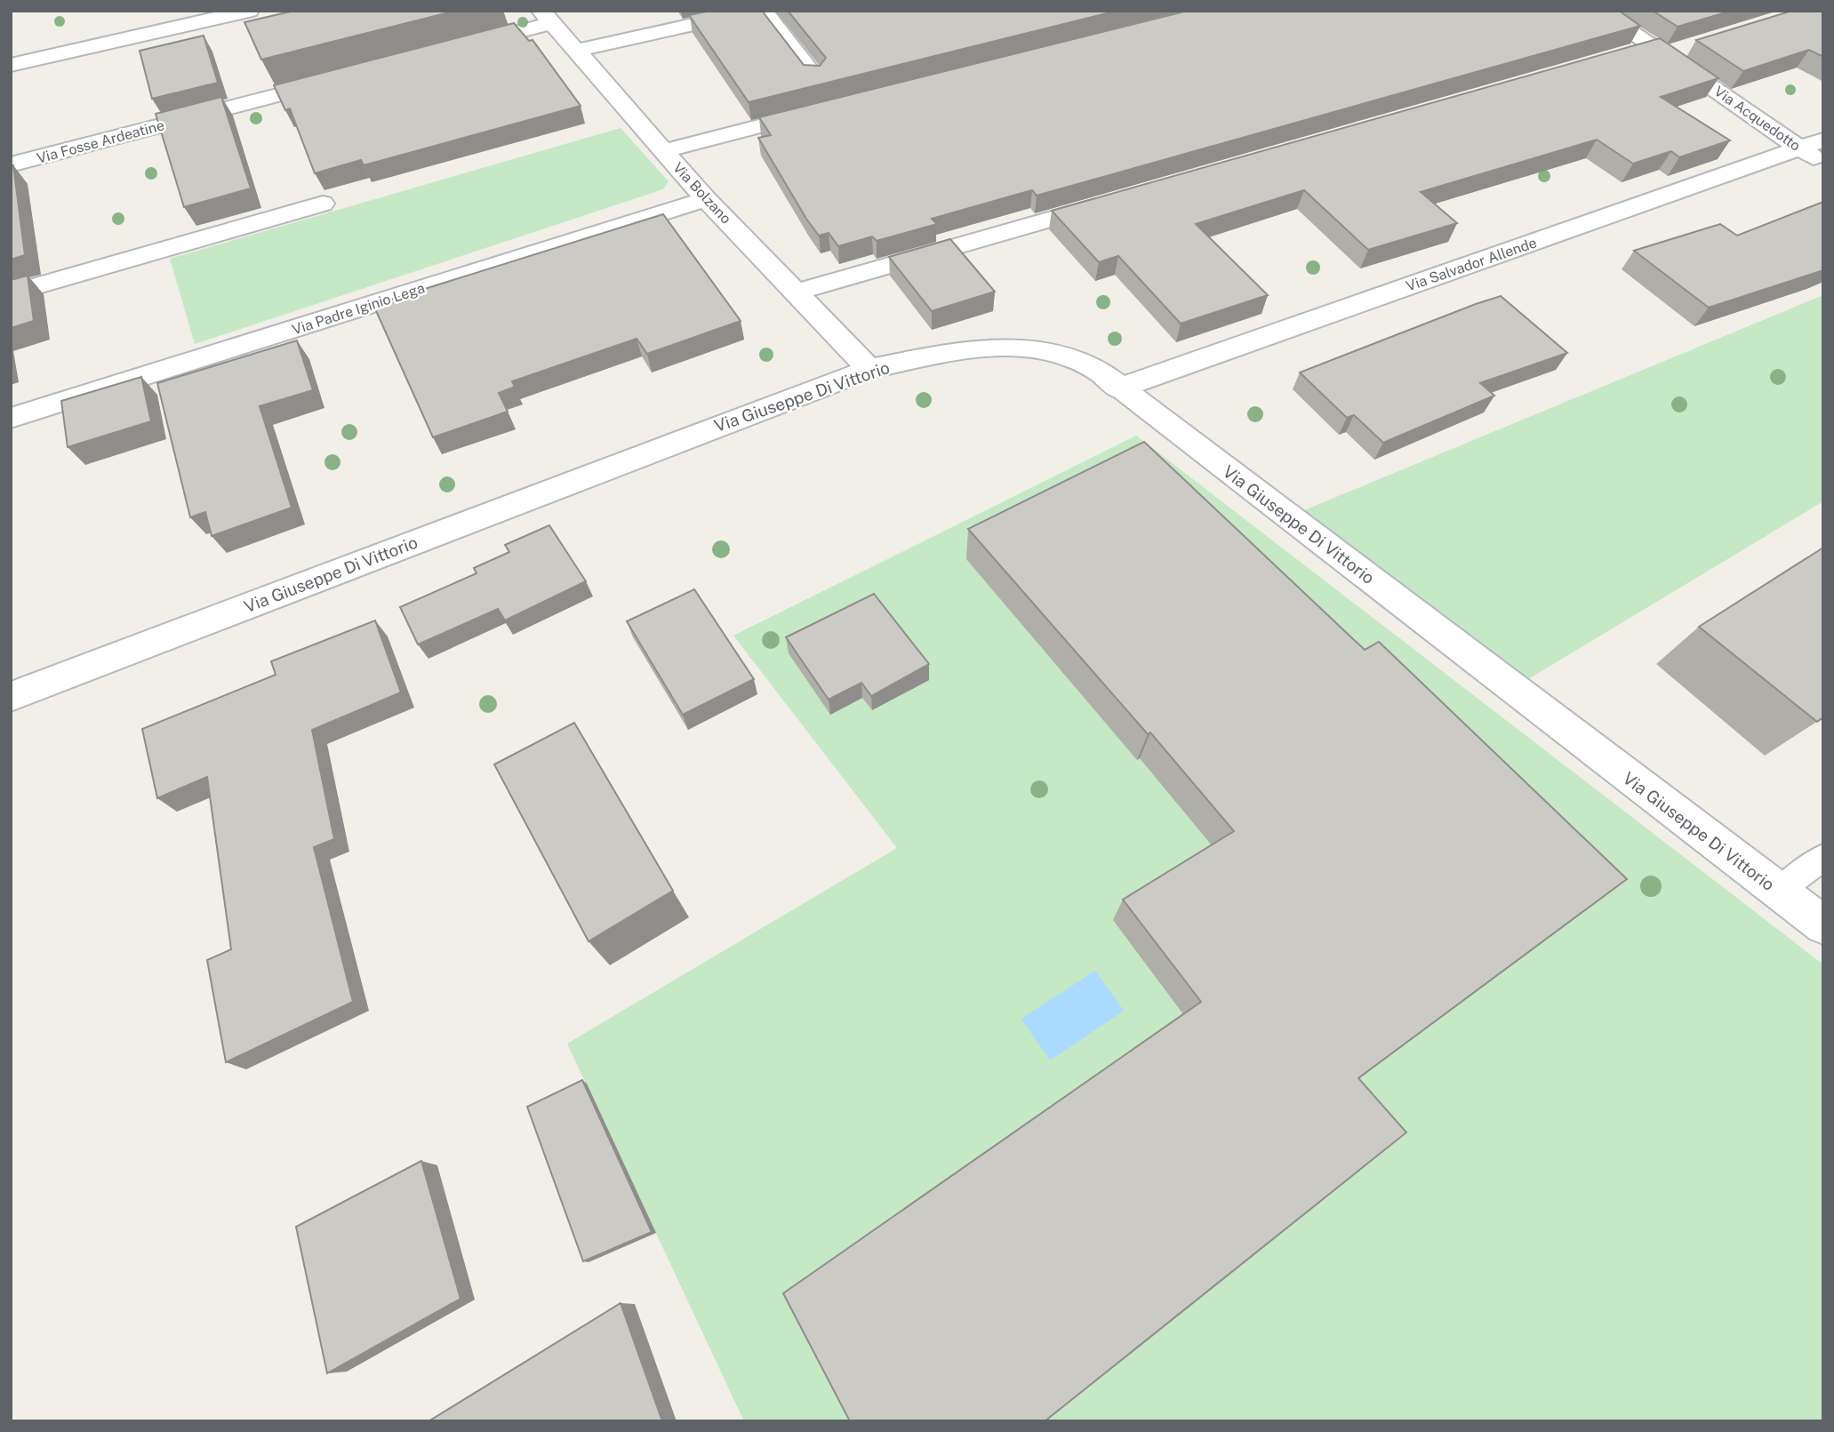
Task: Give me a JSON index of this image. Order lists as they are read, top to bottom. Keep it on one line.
{"streets":{"street":["Via Acquedotto","Via Fosse Ardeatine","Via Bolzano","Via Salvador Allende","Via Padre Iginio Lega","Via Giuseppe Di Vittorio"]},"crossings":[["Via Acquedotto","Via Salvador Allende"],["Via Bolzano","Via Padre Iginio Lega"],["Via Bolzano","Via Giuseppe Di Vittorio"],["Via Salvador Allende","Via Giuseppe Di Vittorio"]]}
